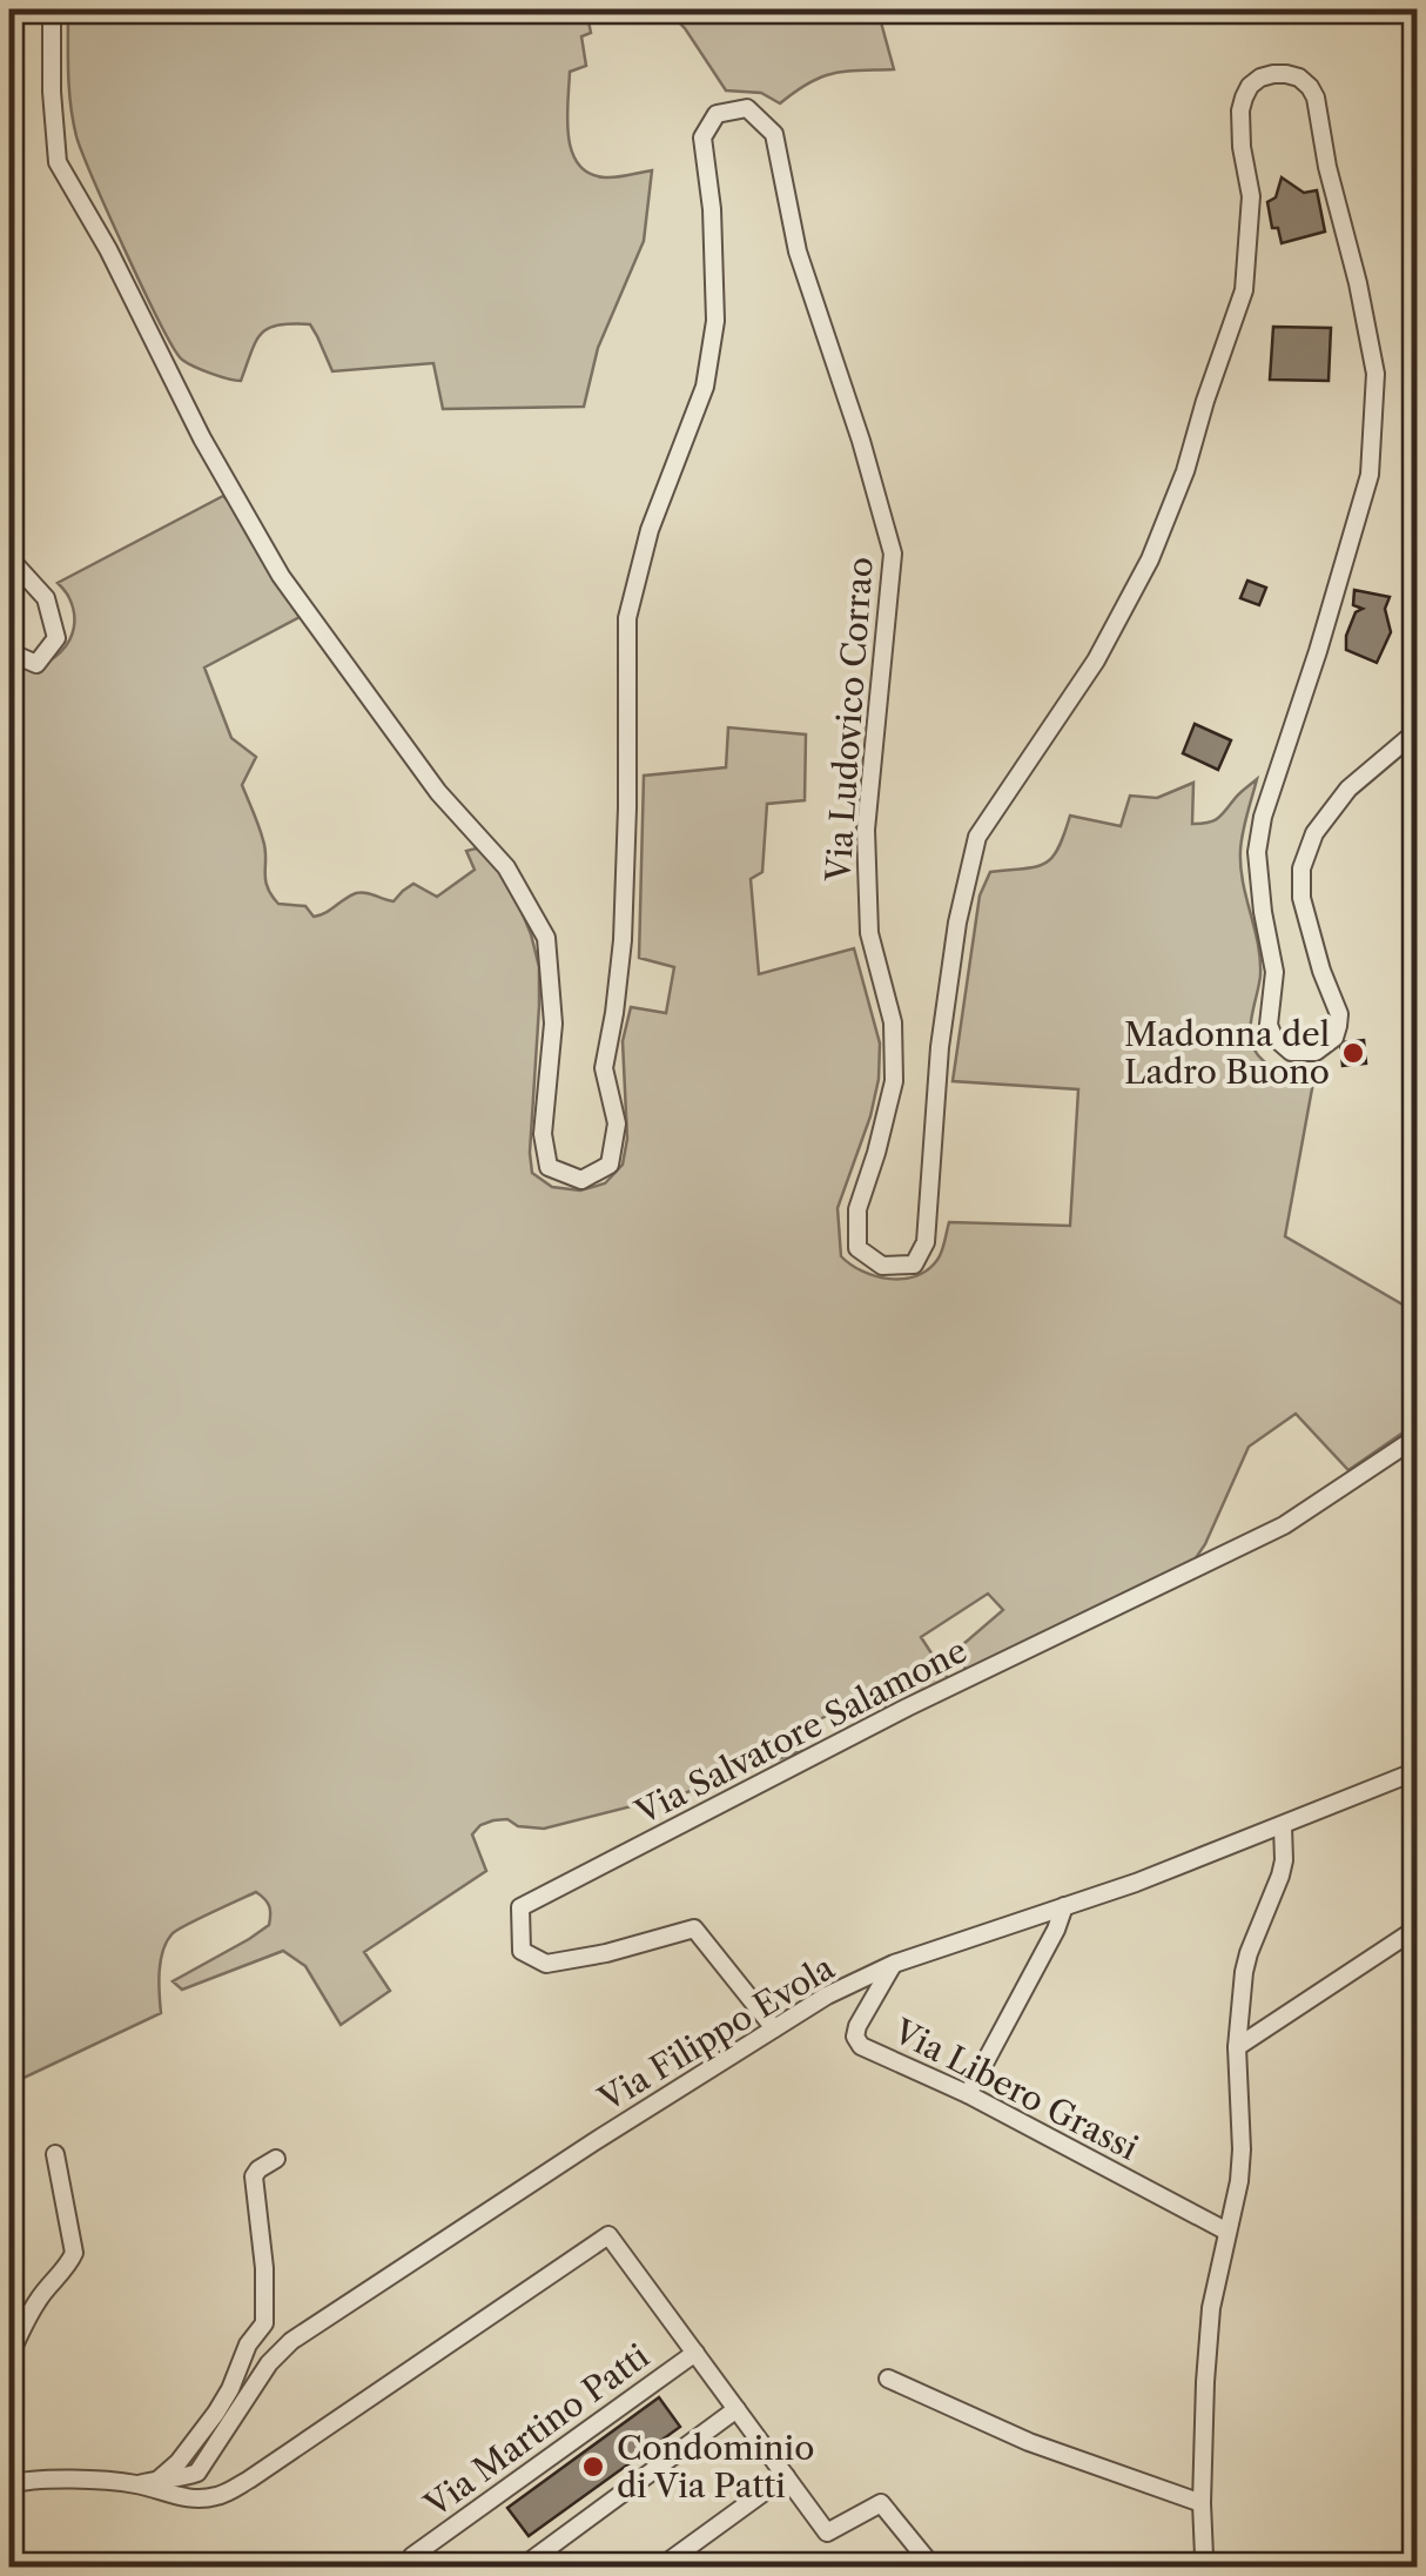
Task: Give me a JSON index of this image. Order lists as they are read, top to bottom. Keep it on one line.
{"streets":{"street":["Via Ludovico Corrao","Via Salvatore Salamone","Via Filippo Evola","Via Libero Grassi","Via Martino Patti"]},"crossings":[["Via Salvatore Salamone","Via Filippo Evola"],["Via Filippo Evola","Via Libero Grassi"]],"places":["Madonna del Ladro Buono","Condominio di Via Patti"]}
